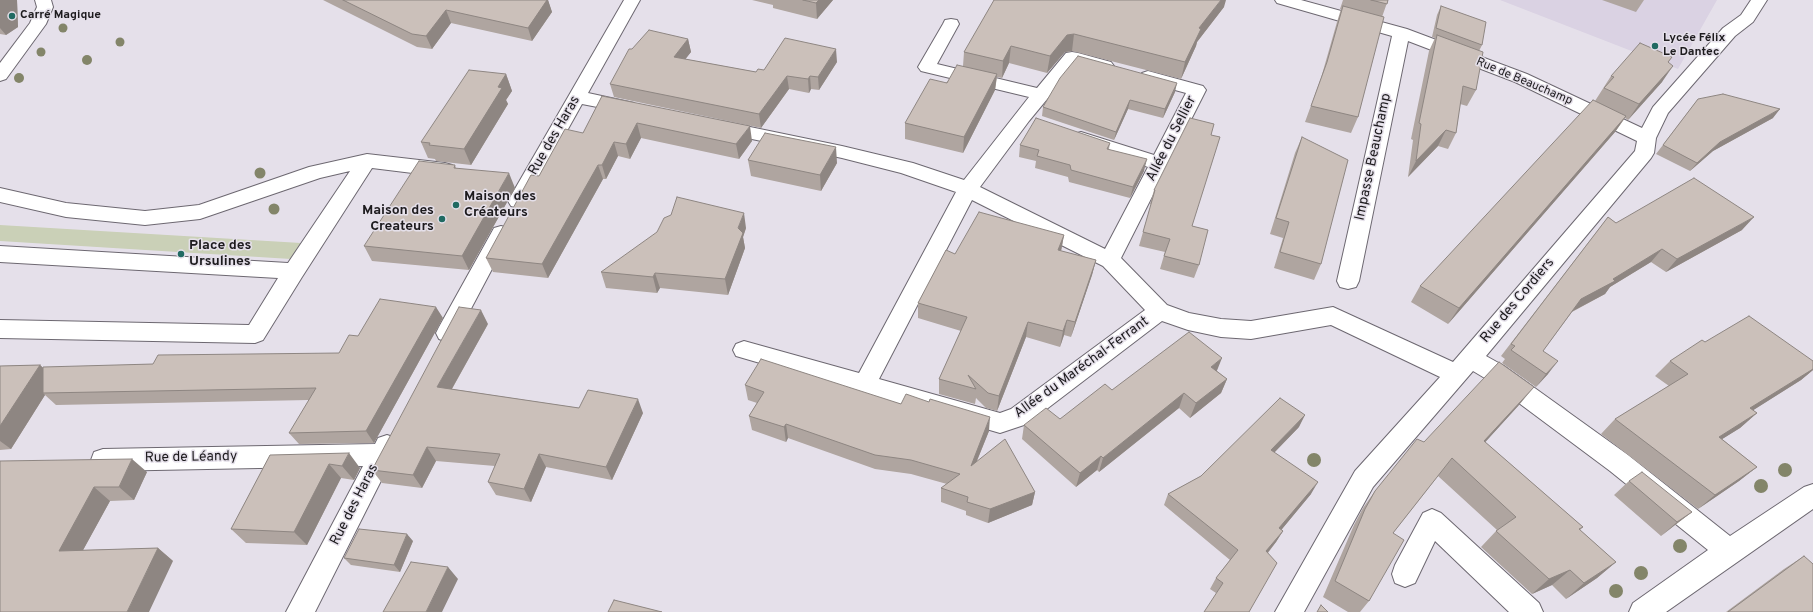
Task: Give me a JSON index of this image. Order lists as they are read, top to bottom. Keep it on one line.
{"streets":{"street":["Rue de Beauchamp","Rue des Haras","Allée du Sellier","Impasse Beauchamp","Rue des Cordiers","Allée du Maréchal-Ferrant","Rue de Léandy"]},"crossings":[["Rue de Beauchamp","Impasse Beauchamp"],["Rue de Beauchamp","Rue des Cordiers"],["Rue des Haras","Rue de Léandy"]],"places":["Carré Magique","Lycée Félix Le Dantec","Maison des Créateurs","Maison des Createurs","Place des Ursulines"]}
